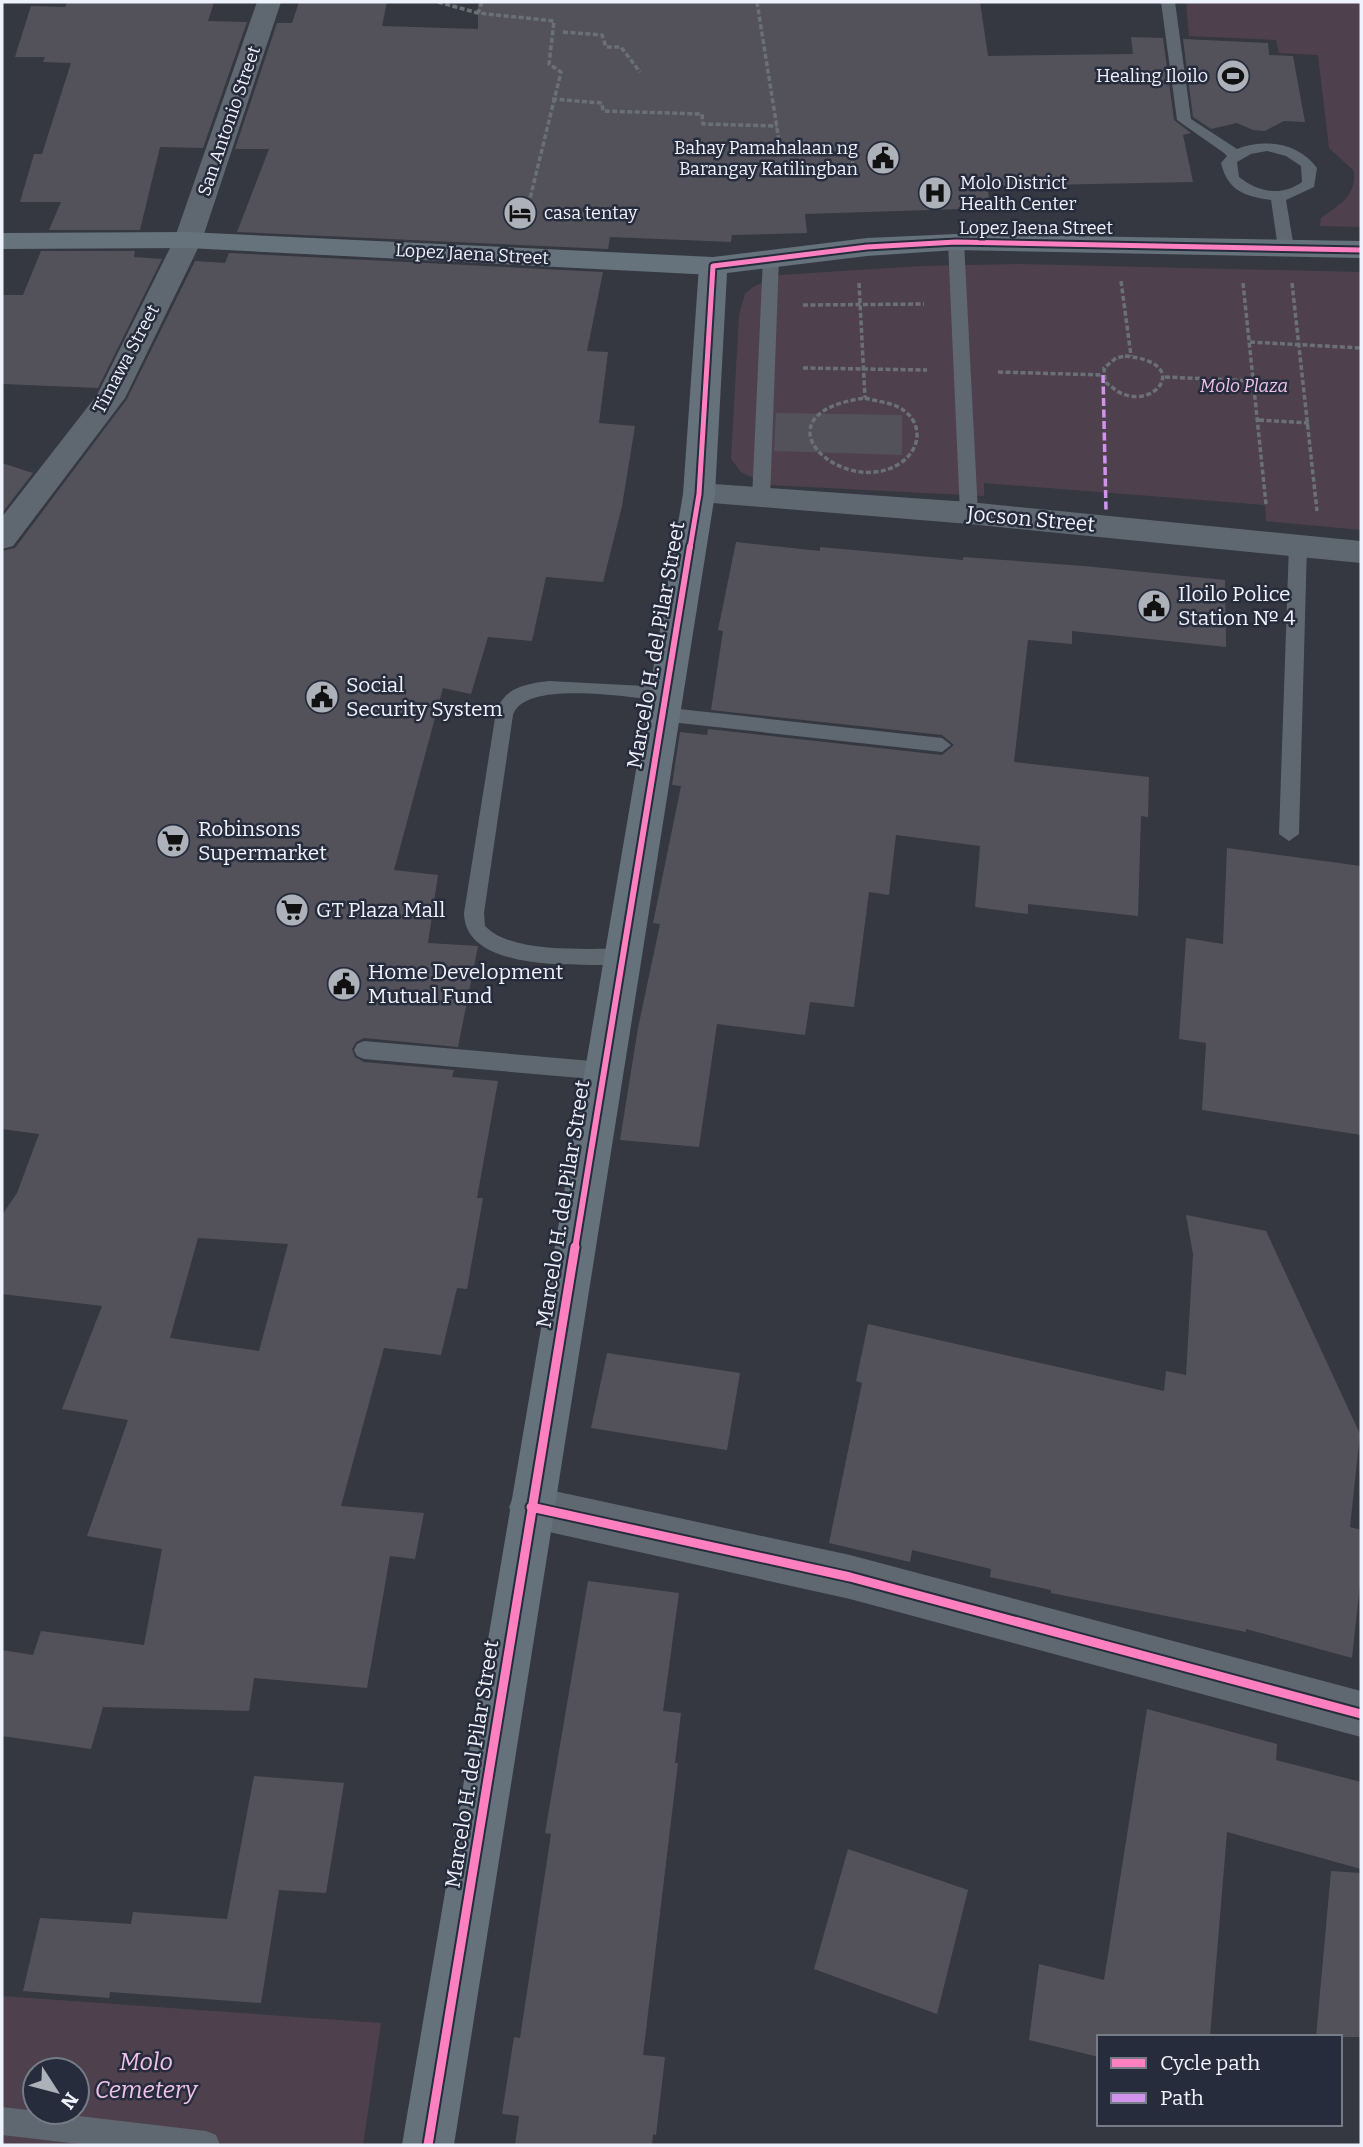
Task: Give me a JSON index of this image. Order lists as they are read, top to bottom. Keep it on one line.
{"streets":{"main road":["Lopez Jaena Street","Marcelo H. del Pilar Street"],"street":["San Antonio Street","Timawa Street","Jocson Street"]},"crossings":[["San Antonio Street","Lopez Jaena Street"],["San Antonio Street","Timawa Street"],["Lopez Jaena Street","Timawa Street"],["Lopez Jaena Street","Marcelo H. del Pilar Street"],["Jocson Street","Marcelo H. del Pilar Street"]],"parks":["Molo Plaza","Molo Cemetery"],"places":{"sports":["Healing Iloilo"],"public building":["Bahay Pamahalaan ng Barangay Katilingban","Iloilo Police Station № 4","Social Security System","Home Development Mutual Fund"],"hospital":["Molo District Health Center"],"hotel":["casa tentay"],"supermarket":["Robinsons Supermarket","GT Plaza Mall"]},"legend":["Cycle path","Path"],"north":"bottom right"}
